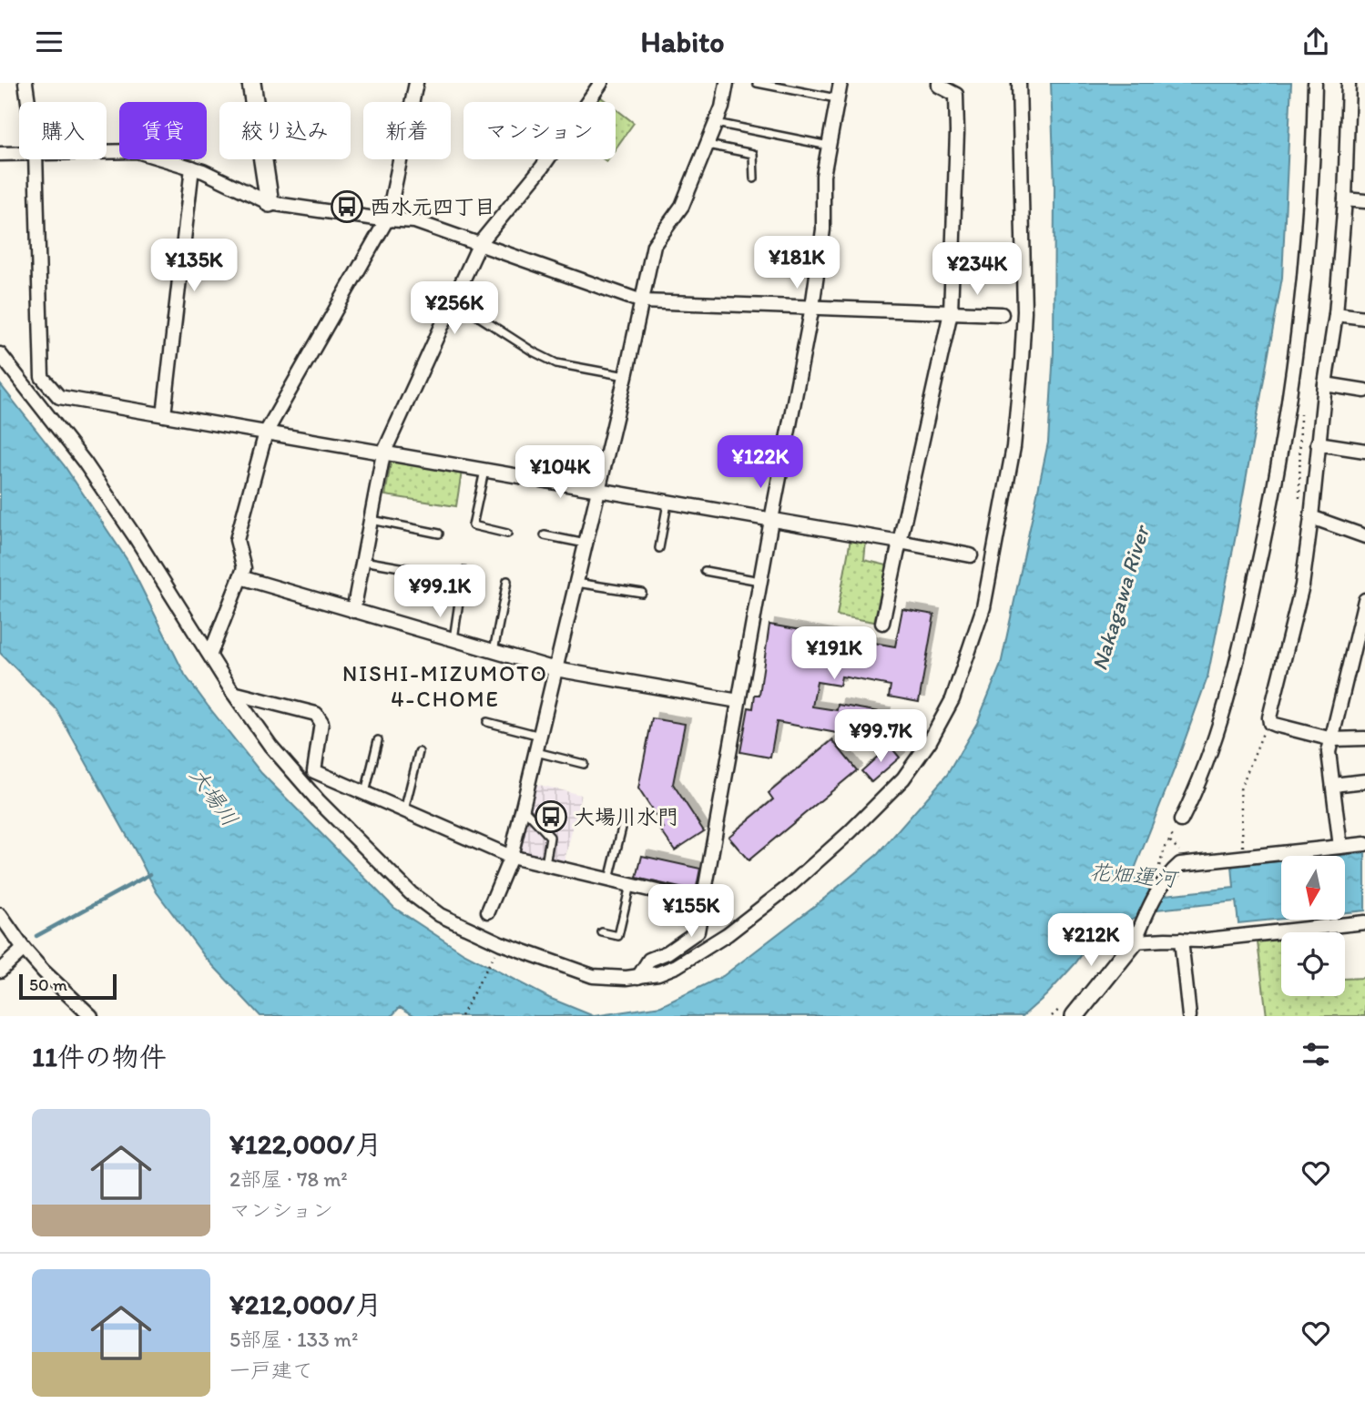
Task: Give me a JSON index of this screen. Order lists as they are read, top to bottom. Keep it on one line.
{"districts":["NISHI-MIZUMOTO 4-CHOME"],"water":["Nakagawa River","大場川","花畑運河"],"places":{"bus stop":["西水元四丁目","大場川水門"]},"scale_bar":"50 m","north":"bottom","page":{"header":"Habito","chip":["購入","賃貸","絞り込み","新着","マンション"],"price":["¥181K","¥135K","¥234K","¥256K","¥122K","¥104K","¥99.1K","¥191K","¥99.7K","¥155K","¥212K"],"scale":"50 m","heading":"11件の物件","list":[{"name":"¥122,000/月","note":"2部屋 · 78 m² · マンション"},{"name":"¥212,000/月","note":"5部屋 · 133 m² · 一戸建て"}]}}
